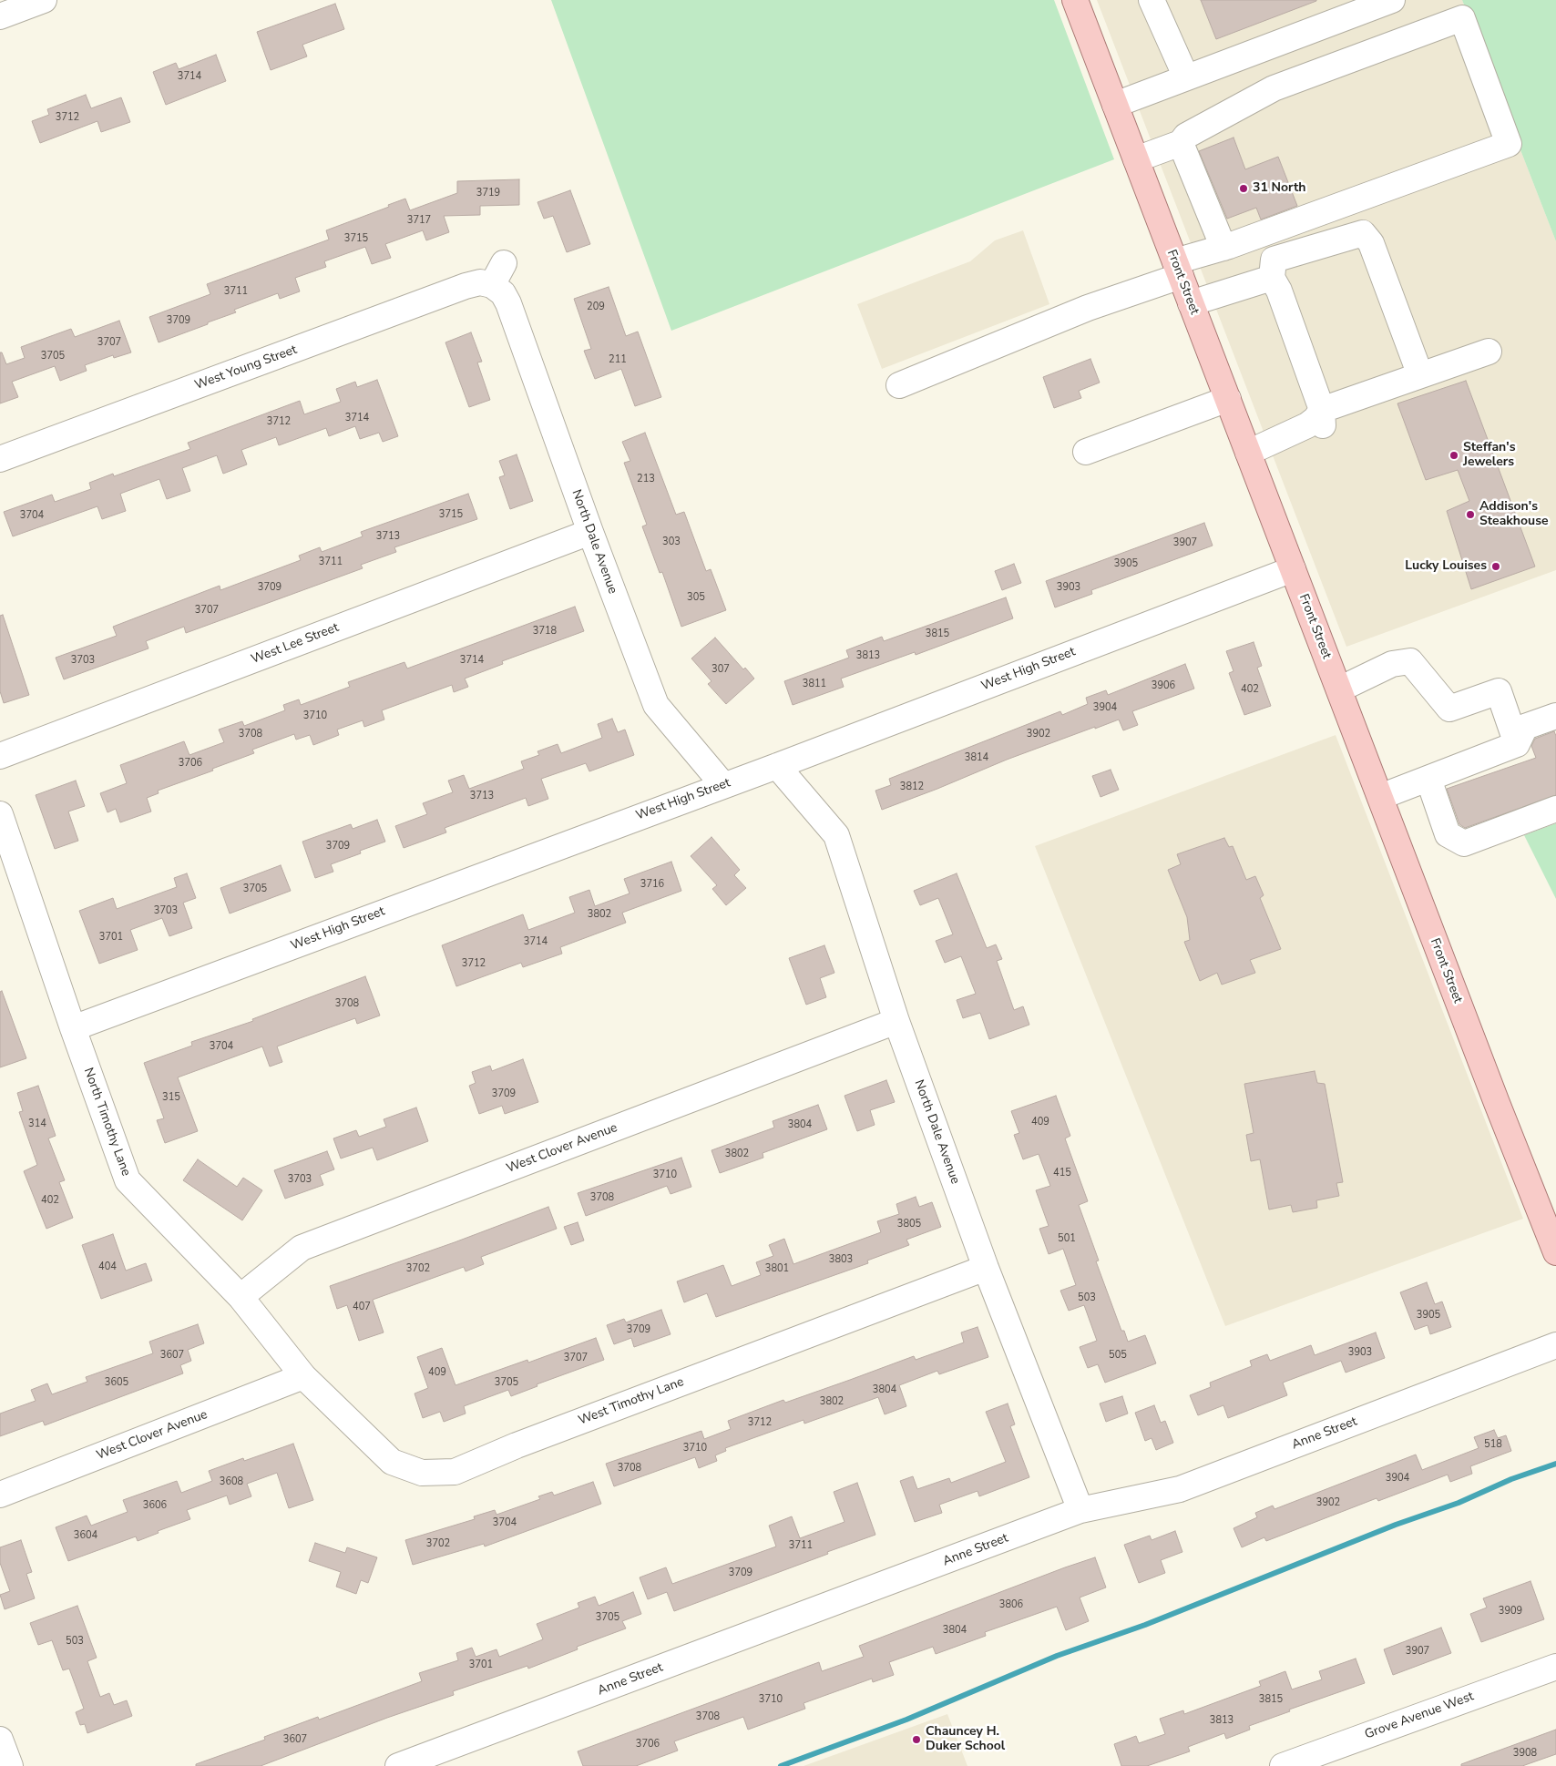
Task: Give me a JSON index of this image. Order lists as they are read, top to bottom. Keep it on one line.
{"streets":{"main road":["Front Street"],"street":["West Young Street","North Dale Avenue","West Lee Street","West High Street","North Timothy Lane","West Clover Avenue","West Timothy Lane","Anne Street","Grove Avenue West"]},"crossings":[["Front Street","West High Street"],["West Young Street","North Dale Avenue"],["North Dale Avenue","West Lee Street"],["North Dale Avenue","West High Street"],["North Dale Avenue","West Clover Avenue"],["North Dale Avenue","West Timothy Lane"],["North Dale Avenue","Anne Street"],["West High Street","North Timothy Lane"],["North Timothy Lane","West Clover Avenue"],["North Timothy Lane","West Timothy Lane"],["West Clover Avenue","West Timothy Lane"]],"places":["31 North","Steffan's Jewelers","Addison's Steakhouse","Lucky Louises","Chauncey H. Duker School"],"house_numbers":["3714","3712","3719","3717","3715","3711","209","3709","3707","3705","211","3714","3712","213","3715","3704","3713","303","3907","3711","3905","3709","3903","305","3707","3718","3815","3813","3703","3714","307","3811","3906","402","3904","3710","3708","3902","3814","3706","3812","3713","3709","3716","3705","3703","3802","3701","3714","3712","3708","3704","3709","315","409","314","3804","3802","415","3710","3703","3708","402","3805","501","3803","404","3702","3801","503","407","3905","3709","3903","3607","505","3707","409","3605","3705","3804","3802","3712","518","3710","3708","3904","3608","3902","3606","3704","3604","3702","3711","3709","3806","3909","3705","3804","503","3907","3701","3710","3815","3708","3813","3607","3706","3908"]}
